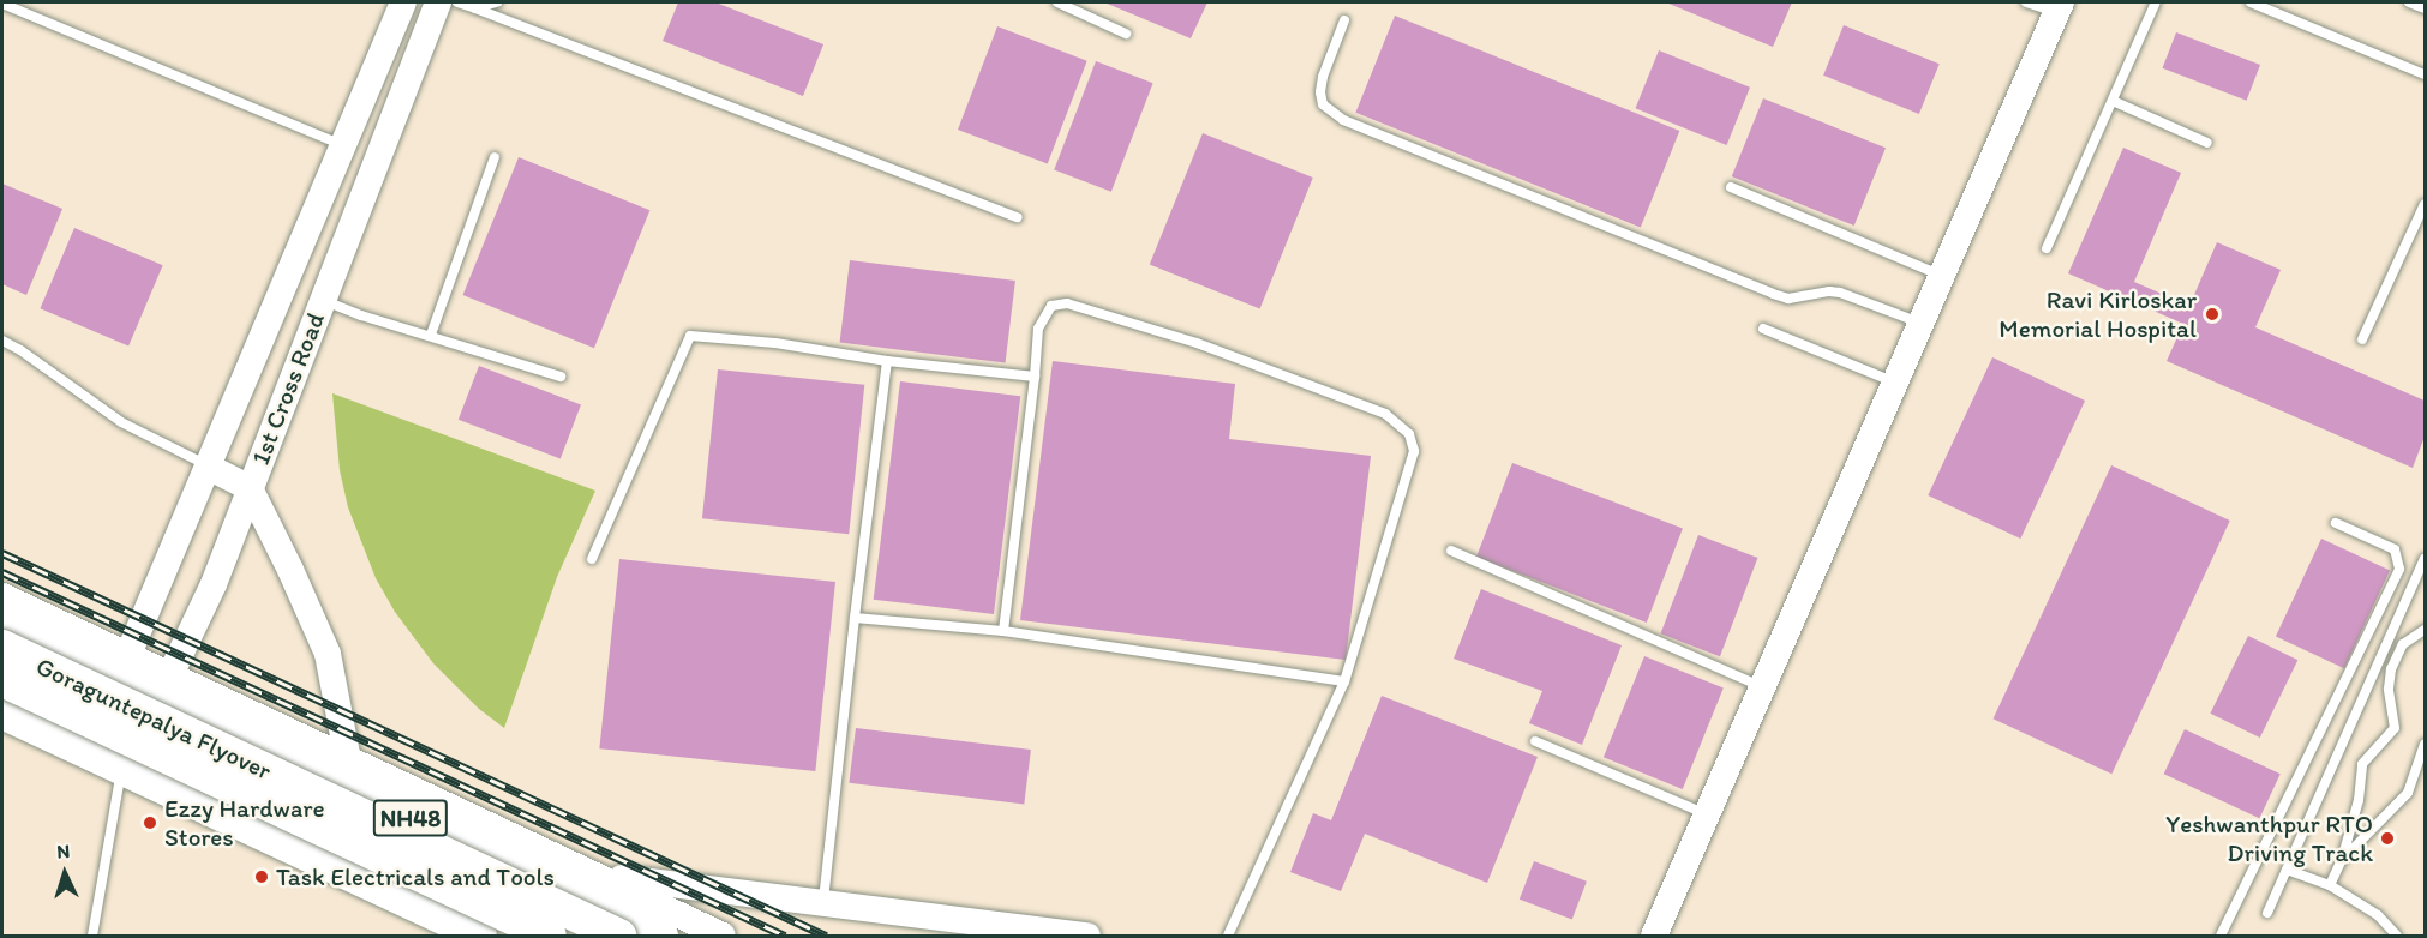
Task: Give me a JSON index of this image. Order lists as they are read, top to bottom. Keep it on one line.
{"streets":{"highway":["Goraguntepalya Flyover","NH48"],"street":["1st Cross Road"]},"crossings":[["1st Cross Road","NH48"]],"places":["Ravi Kirloskar Memorial Hospital","Ezzy Hardware Stores","Yeshwanthpur RTO Driving Track","Task Electricals and Tools"],"north":"top"}
